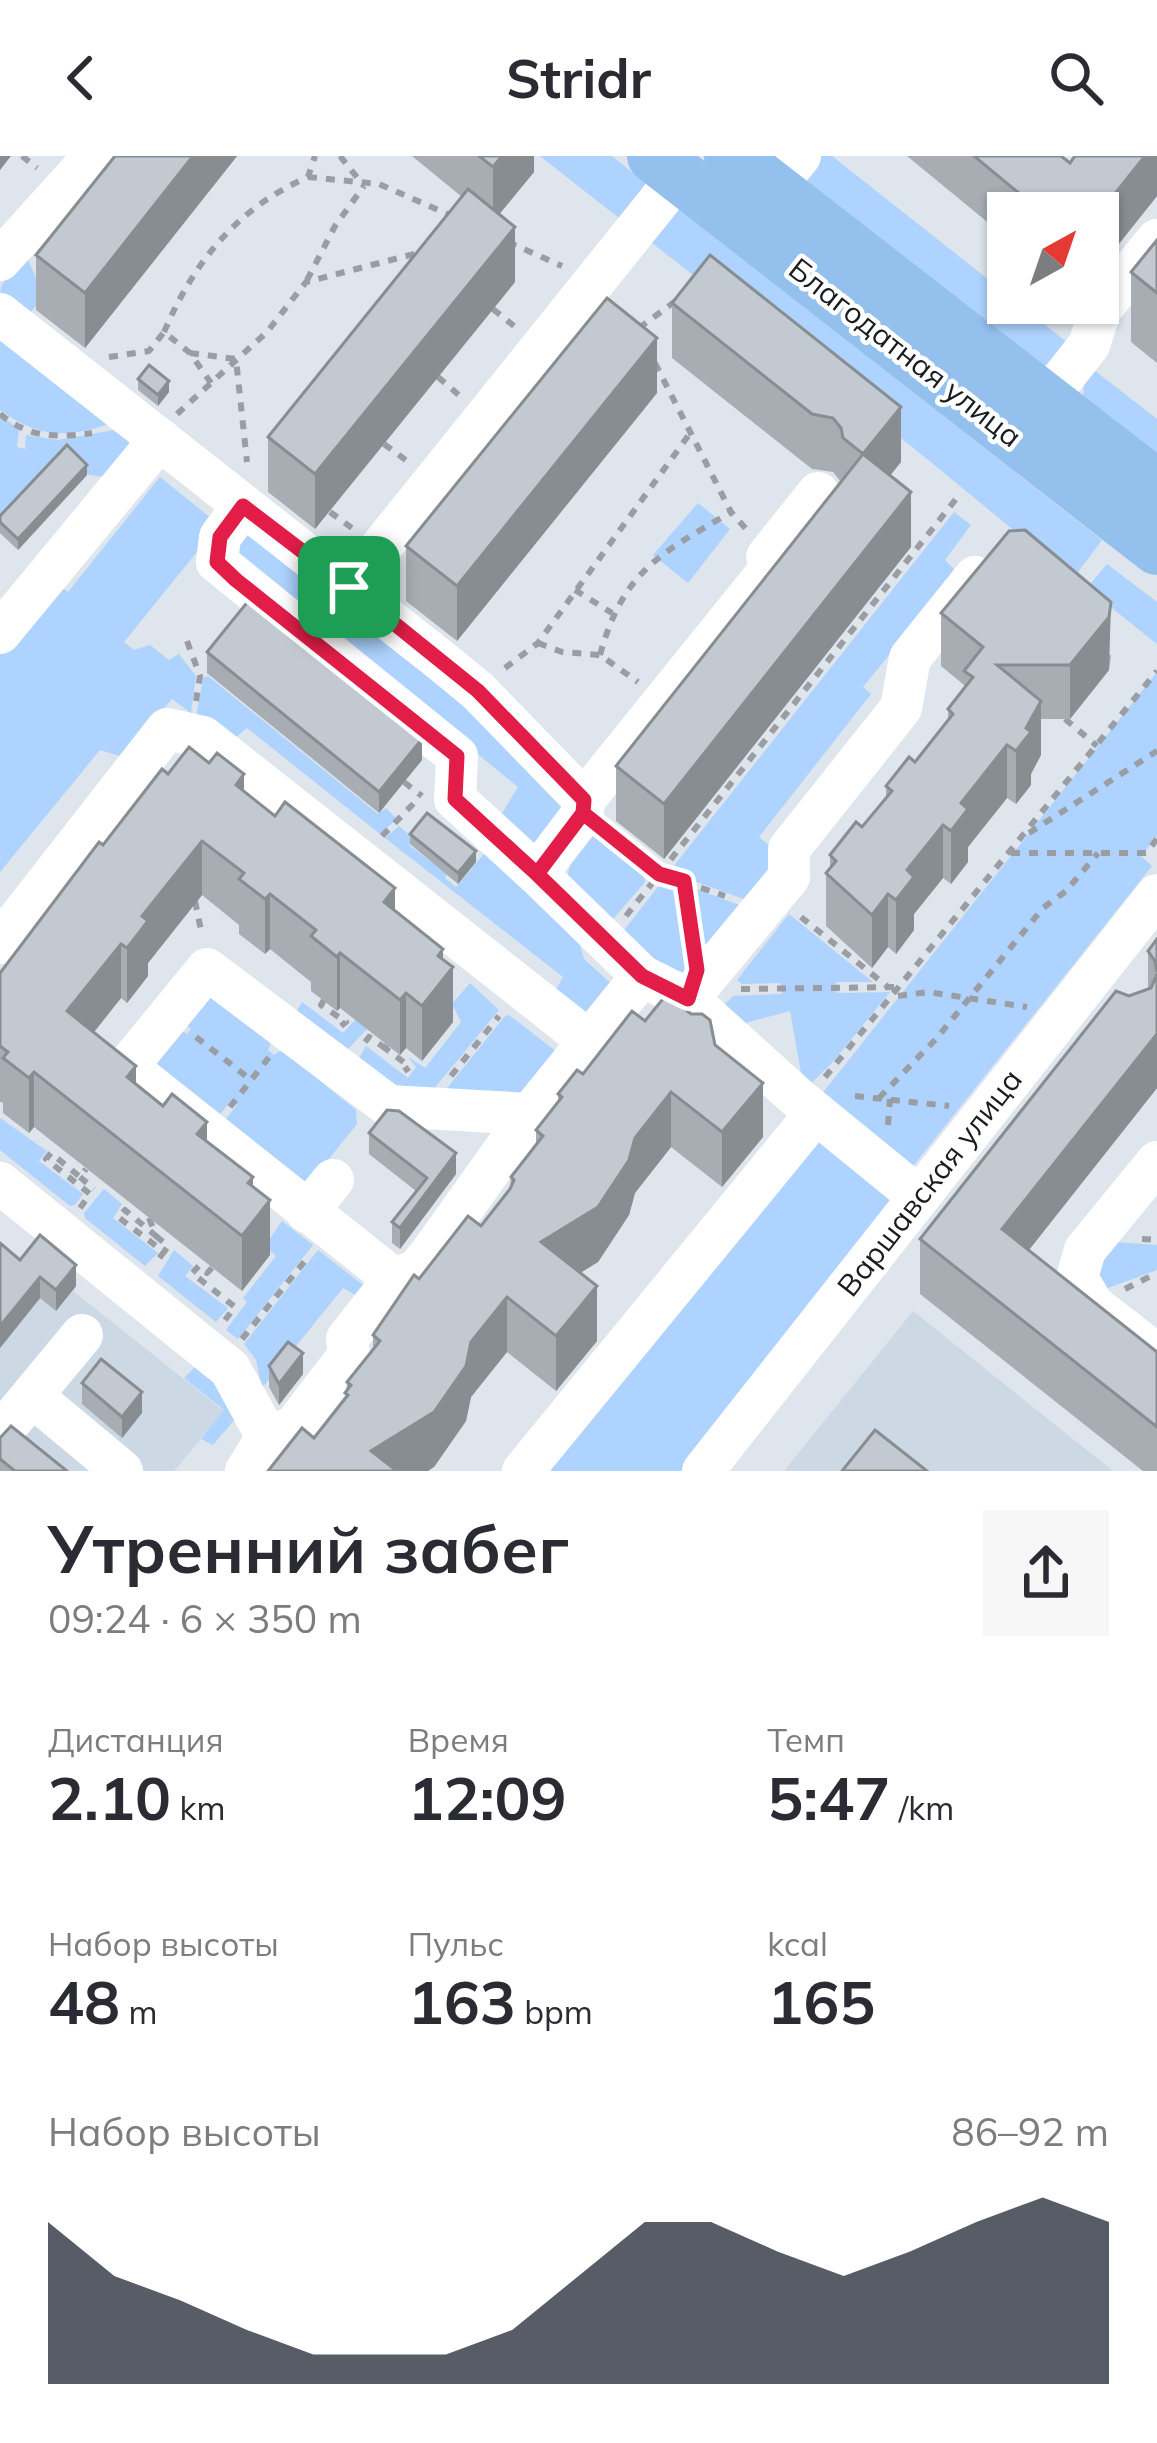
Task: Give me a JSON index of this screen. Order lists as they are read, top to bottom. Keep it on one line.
{"streets":{"main road":["Благодатная улица"],"street":["Варшавская улица"]},"north":"top right","page":{"header":"Stridr","heading":["Утренний забег","09:24 · 6 × 350 m"],"stats":[["Дистанция","2.10 km"],["Время","12:09"],["Темп","5:47 /km"],["Набор высоты","48 m"],["Пульс","163 bpm"],["kcal","165"]],"chart":["Набор высоты","86–92 m"]}}
